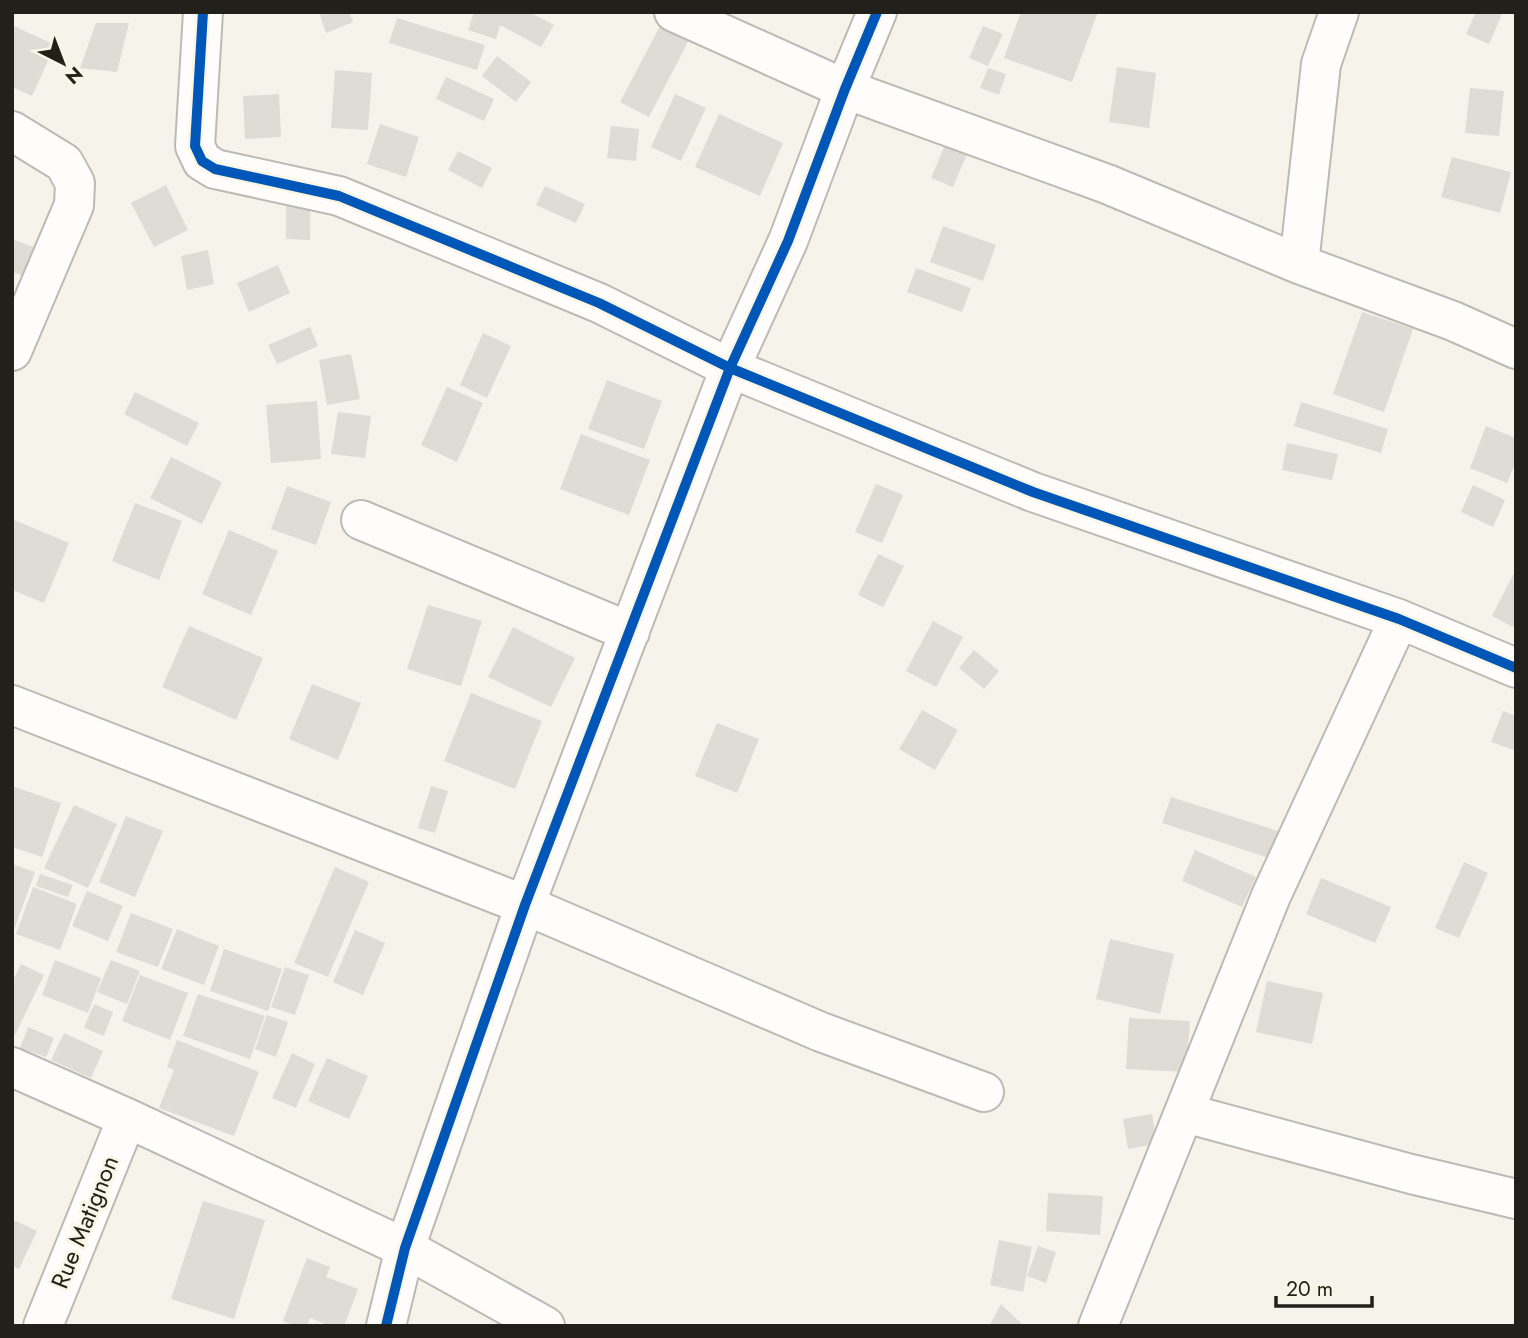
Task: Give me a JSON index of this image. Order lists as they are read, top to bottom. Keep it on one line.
{"streets":{"street":["Rue Matignon"]},"scale_bar":"20 m","north":"bottom right"}
